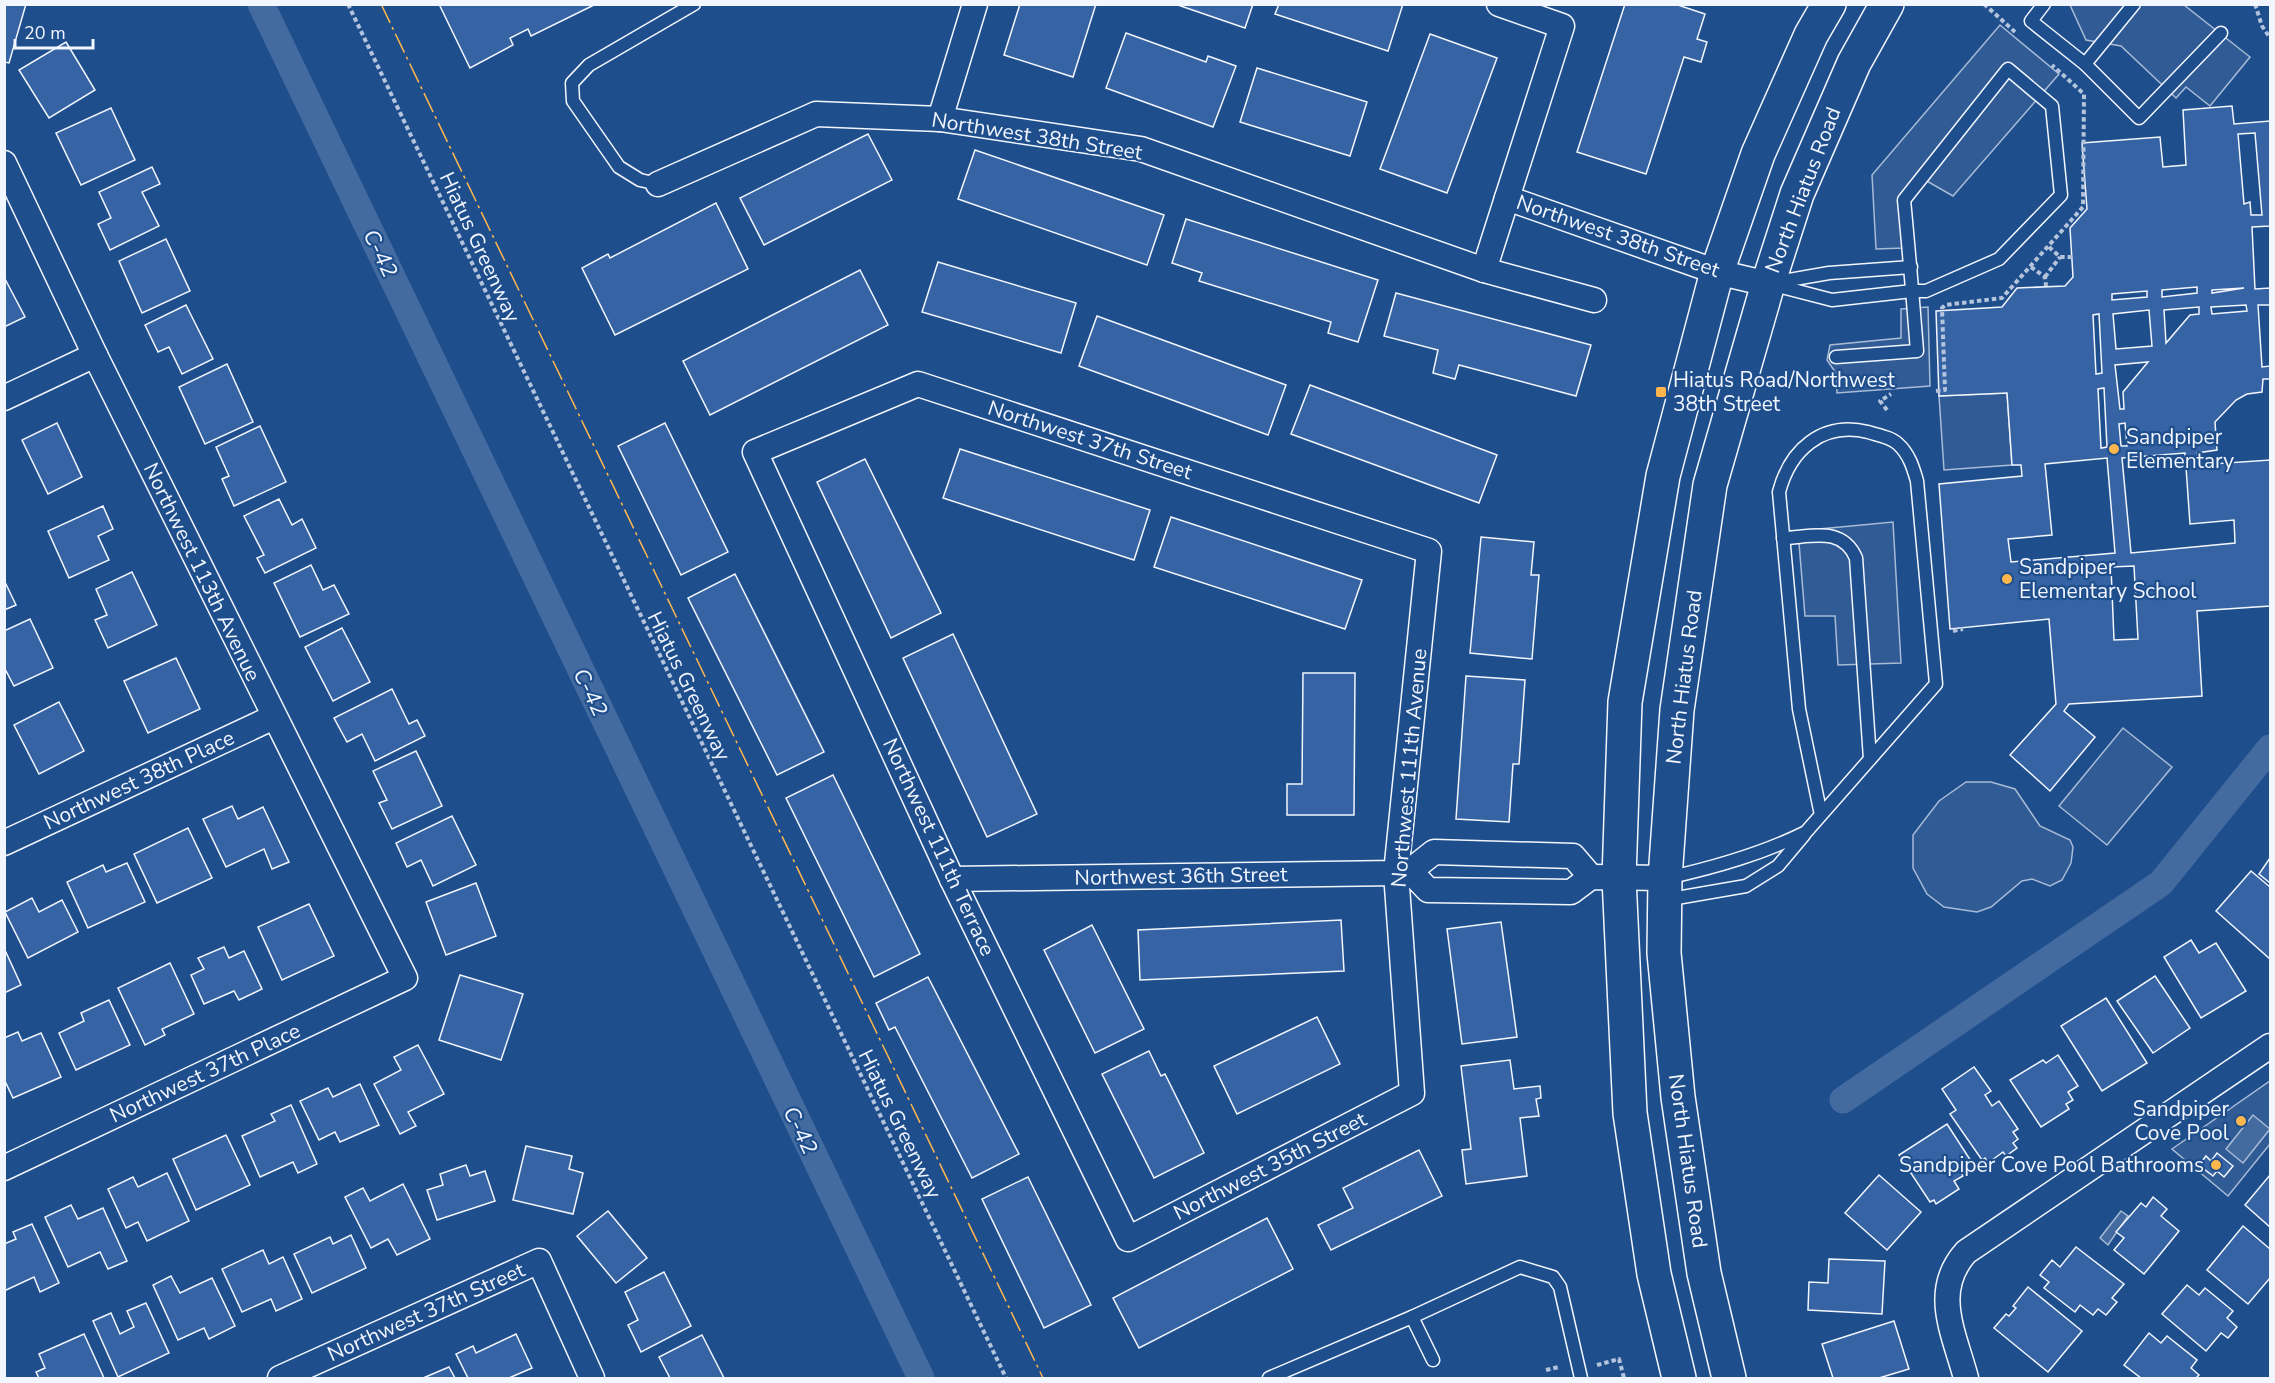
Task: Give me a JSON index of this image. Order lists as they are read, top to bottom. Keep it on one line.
{"streets":{"main road":["North Hiatus Road"],"street":["Northwest 38th Street","Northwest 37th Street","Northwest 113th Avenue","Northwest 111th Avenue","Northwest 38th Place","Northwest 111th Terrace","Northwest 36th Street","Northwest 37th Place","Northwest 35th Street"],"path":["Hiatus Greenway"]},"crossings":[["Northwest 38th Street","North Hiatus Road"],["Northwest 37th Street","Northwest 111th Avenue"],["Northwest 37th Street","Northwest 111th Terrace"],["Northwest 113th Avenue","Northwest 38th Place"],["Northwest 113th Avenue","Northwest 37th Place"],["Northwest 111th Avenue","Northwest 36th Street"],["Northwest 111th Avenue","Northwest 35th Street"],["Northwest 111th Terrace","Northwest 36th Street"],["Northwest 111th Terrace","Northwest 35th Street"]],"water":["C-42"],"places":{"transit":["Hiatus Road/Northwest 38th Street"],"other":["Sandpiper Elementary","Sandpiper Elementary School","Sandpiper Cove Pool","Sandpiper Cove Pool Bathrooms"]},"scale_bar":"20 m"}
